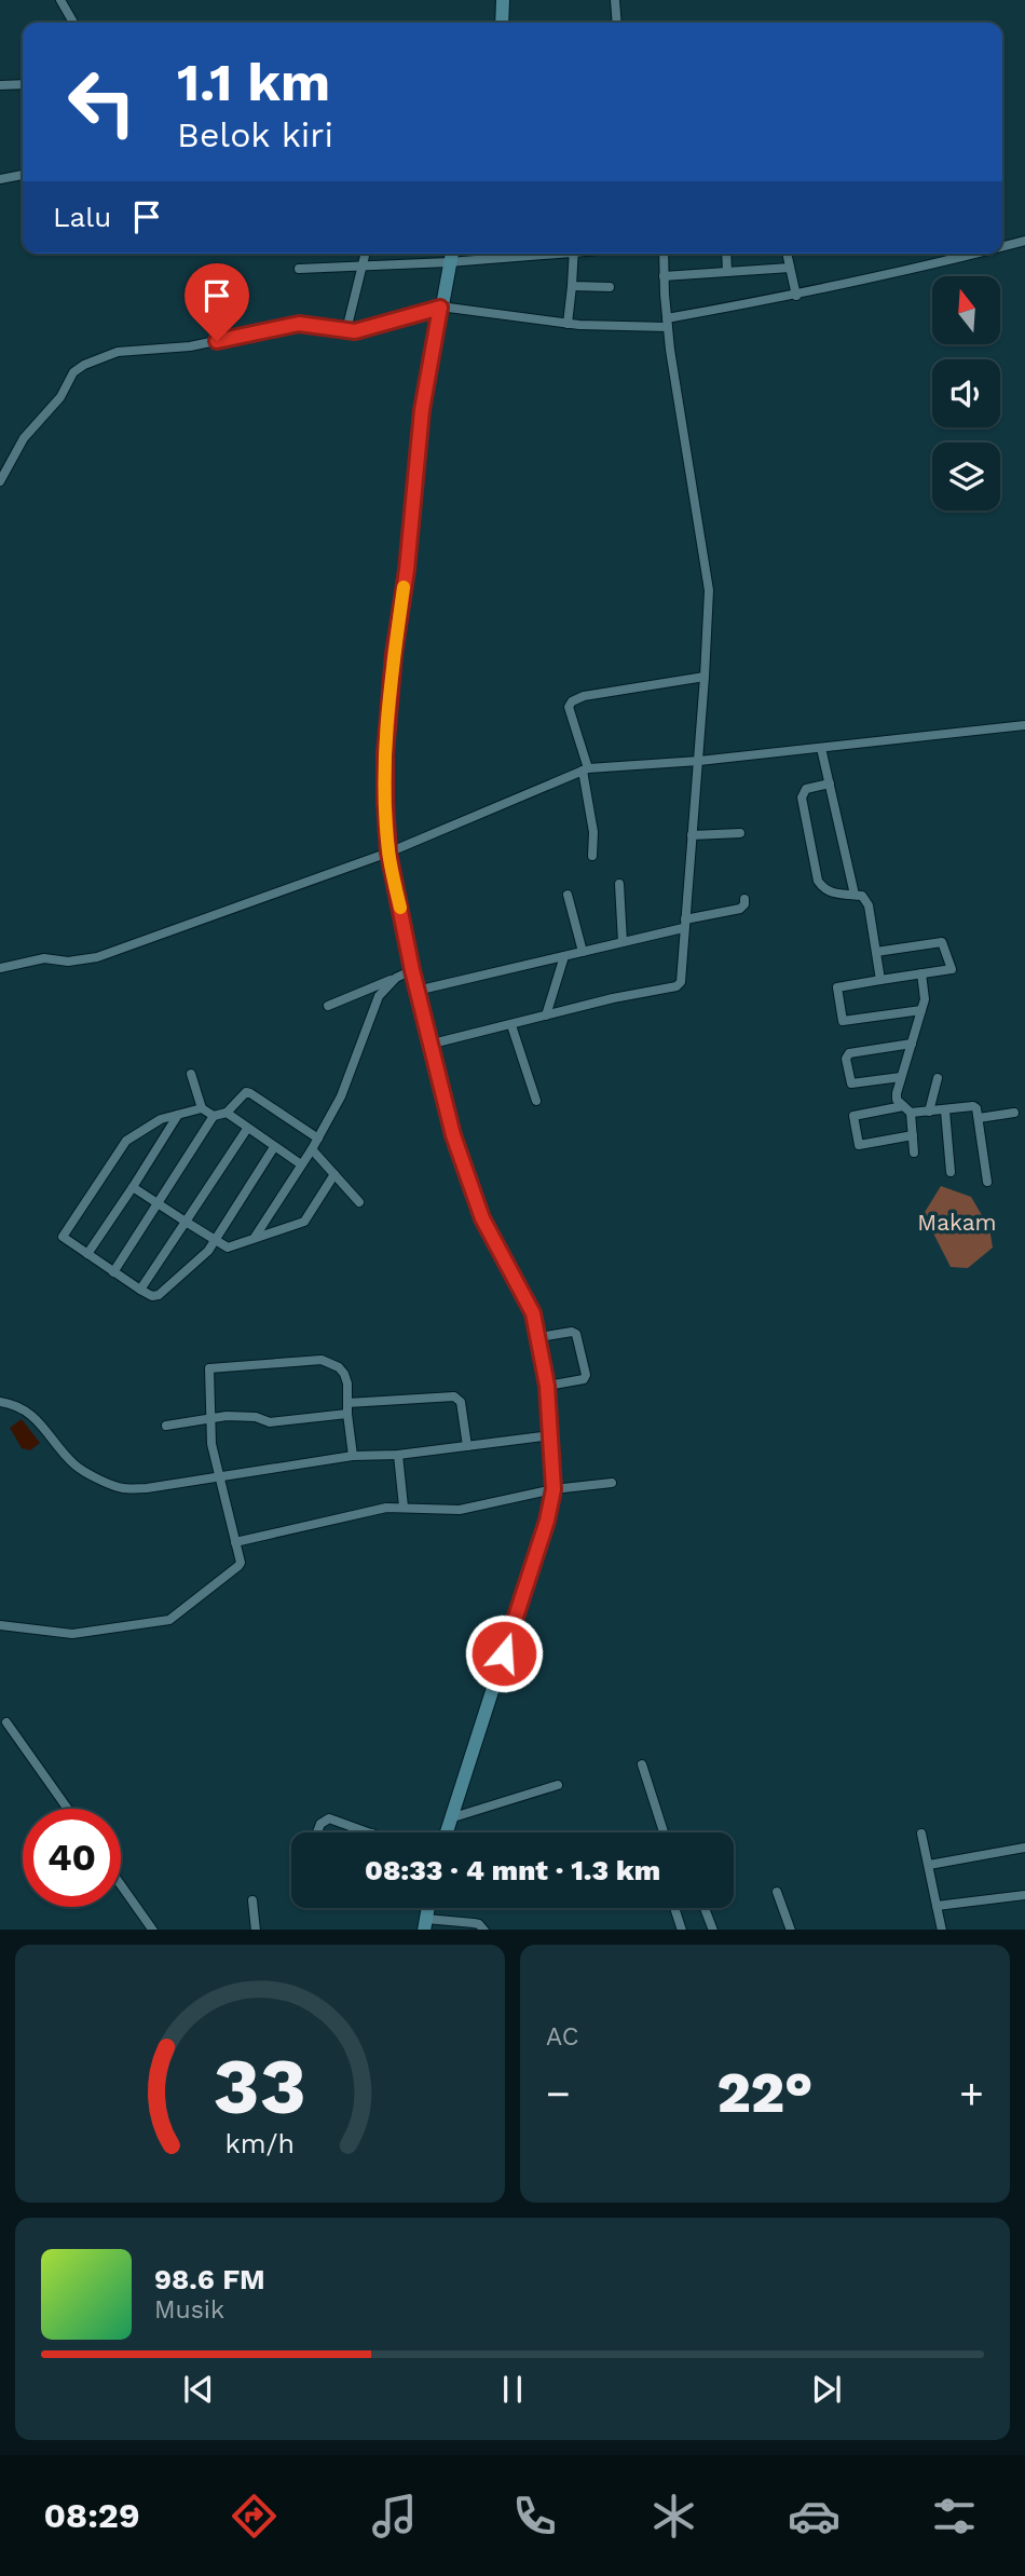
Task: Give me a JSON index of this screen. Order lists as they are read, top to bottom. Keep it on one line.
{"parks":["Makam"],"north":"top","page":{"turn":["1.1 km","Belok kiri"],"then":"Lalu","limit":"40","trip":"08:33 · 4 mnt · 1.3 km","tile":"AC","heat":["−","22°","+"],"song":["98.6 FM","Musik"],"tabs":"08:29","gauge":["33","km/h"]}}
